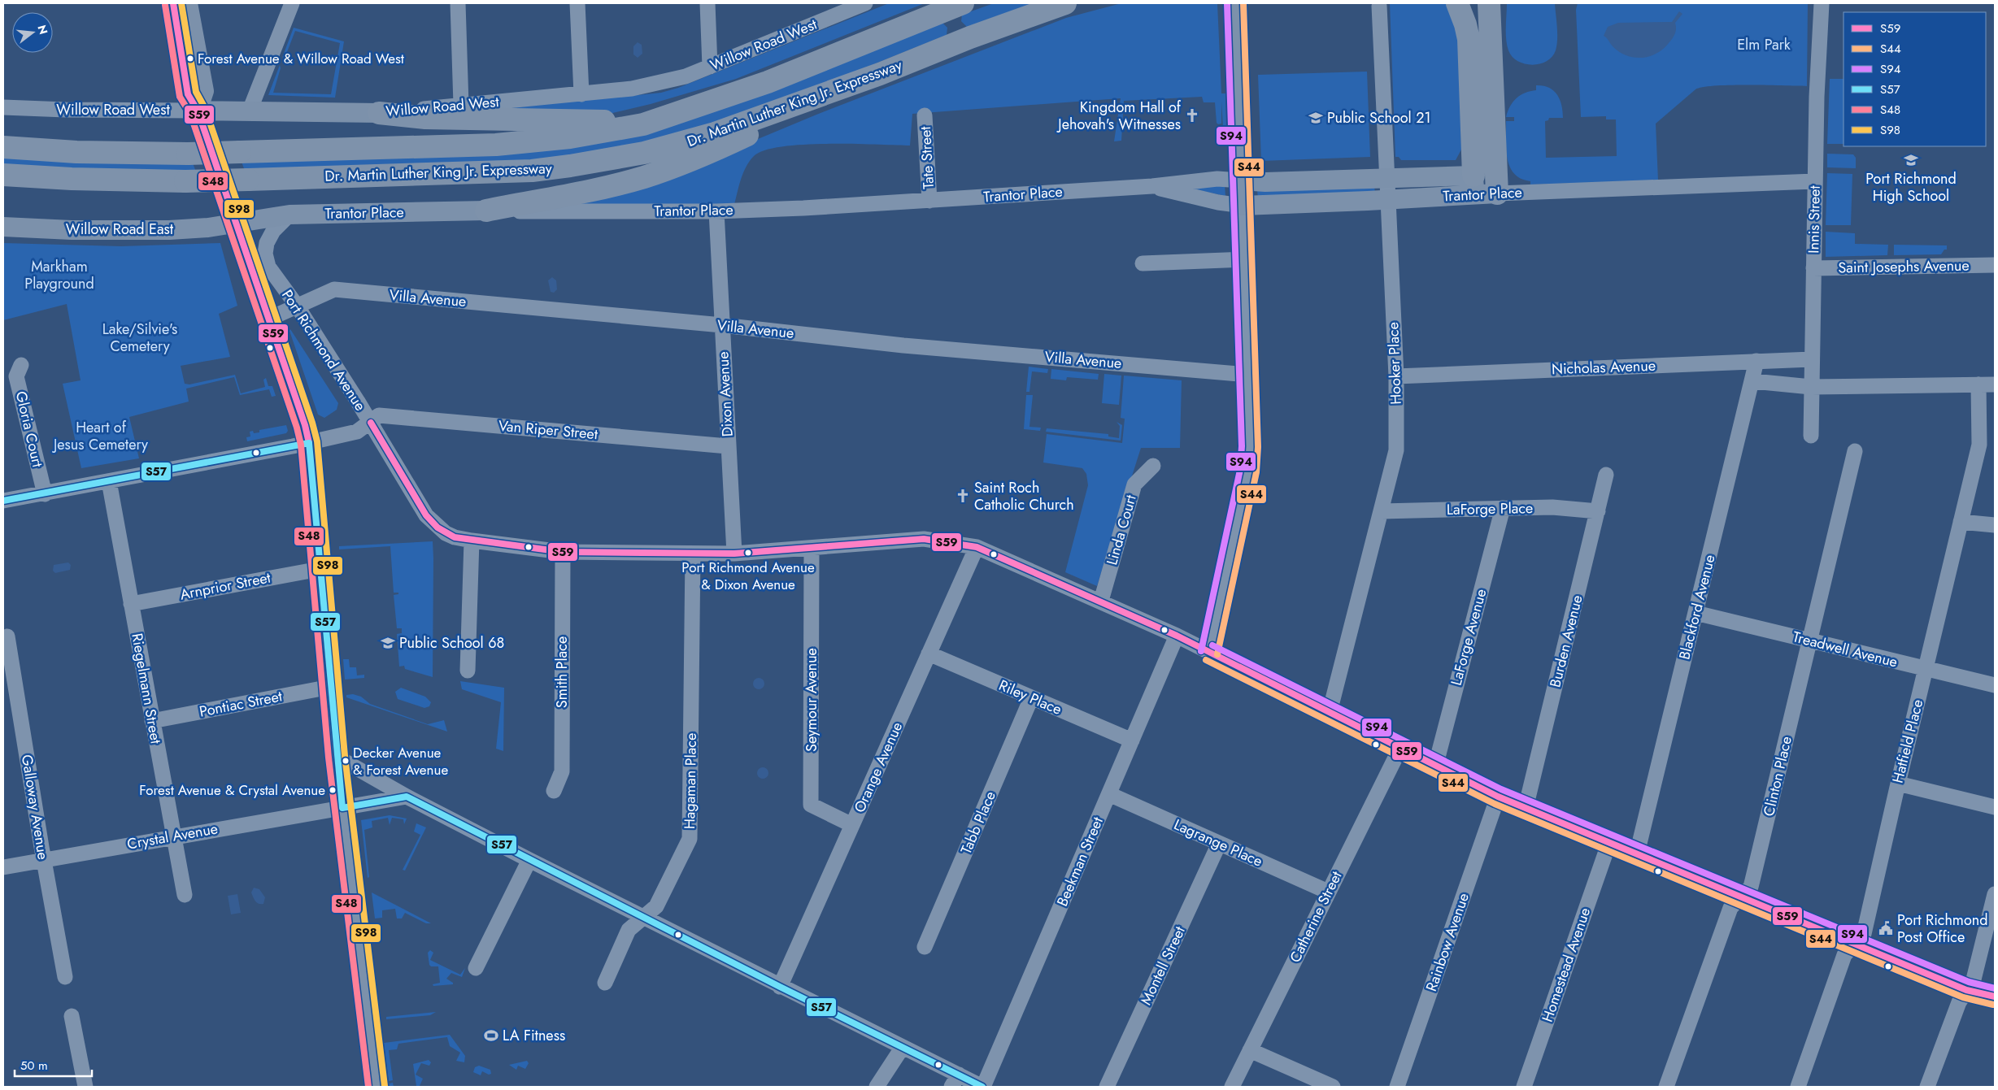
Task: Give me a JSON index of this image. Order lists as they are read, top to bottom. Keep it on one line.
{"streets":{"highway":["Dr. Martin Luther King Jr. Expressway"],"main road":["Willow Road West","Trantor Place","Willow Road East"],"street":["Tate Street","Innis Street","Saint Josephs Avenue","Villa Avenue","Port Richmond Avenue","Hooker Place","Nicholas Avenue","Dixon Avenue","Gloria Court","Van Riper Street","LaForge Place","Linda Court","Arnprior Street","Blackford Avenue","LaForge Avenue","Burden Avenue","Treadwell Avenue","Smith Place","Riegelmann Street","Riley Place","Seymour Avenue","Pontiac Street","Hatfield Place","Orange Avenue","Clinton Place","Hagaman Place","Galloway Avenue","Tabb Place","Crystal Avenue","Lagrange Place","Beekman Street","Catherine Street","Rainbow Avenue","Homestead Avenue","Montell Street"]},"crossings":[["Tate Street","Trantor Place"],["Trantor Place","Innis Street"],["Trantor Place","Willow Road East"],["Trantor Place","Port Richmond Avenue"],["Trantor Place","Hooker Place"],["Trantor Place","Dixon Avenue"],["Innis Street","Saint Josephs Avenue"],["Innis Street","Nicholas Avenue"],["Villa Avenue","Port Richmond Avenue"],["Villa Avenue","Dixon Avenue"],["Port Richmond Avenue","Hooker Place"],["Port Richmond Avenue","Dixon Avenue"],["Port Richmond Avenue","Van Riper Street"],["Port Richmond Avenue","Linda Court"],["Port Richmond Avenue","Blackford Avenue"],["Port Richmond Avenue","LaForge Avenue"],["Port Richmond Avenue","Burden Avenue"],["Port Richmond Avenue","Smith Place"],["Port Richmond Avenue","Seymour Avenue"],["Port Richmond Avenue","Hatfield Place"],["Port Richmond Avenue","Orange Avenue"],["Port Richmond Avenue","Clinton Place"],["Port Richmond Avenue","Hagaman Place"],["Port Richmond Avenue","Beekman Street"],["Port Richmond Avenue","Catherine Street"],["Port Richmond Avenue","Rainbow Avenue"],["Port Richmond Avenue","Homestead Avenue"],["Hooker Place","Nicholas Avenue"],["Hooker Place","LaForge Place"],["Nicholas Avenue","Blackford Avenue"],["Dixon Avenue","Van Riper Street"],["Gloria Court","Van Riper Street"],["Van Riper Street","Riegelmann Street"],["LaForge Place","LaForge Avenue"],["LaForge Place","Burden Avenue"],["Arnprior Street","Riegelmann Street"],["Blackford Avenue","Treadwell Avenue"],["Treadwell Avenue","Hatfield Place"],["Treadwell Avenue","Clinton Place"],["Riegelmann Street","Pontiac Street"],["Riegelmann Street","Crystal Avenue"],["Riley Place","Orange Avenue"],["Riley Place","Tabb Place"],["Riley Place","Beekman Street"],["Seymour Avenue","Orange Avenue"],["Galloway Avenue","Crystal Avenue"],["Lagrange Place","Beekman Street"],["Lagrange Place","Catherine Street"],["Lagrange Place","Montell Street"]],"parks":["Elm Park","Markham Playground","Lake/Silvie's Cemetery","Heart of Jesus Cemetery"],"places":{"other":["Forest Avenue & Willow Road West","Port Richmond Avenue & Dixon Avenue","Decker Avenue & Forest Avenue","Forest Avenue & Crystal Avenue"],"church":["Kingdom Hall of Jehovah's Witnesses","Saint Roch Catholic Church"],"school or university":["Public School 21","Port Richmond High School","Public School 68"],"public building":["Port Richmond Post Office"],"sports":["LA Fitness"]},"lines":["transit line S59","transit line S44","transit line S94","transit line S98","transit line S48","transit line S57"],"legend":["S59","S44","S94","S57","S48","S98"],"scale_bar":"50 m","north":"right"}
